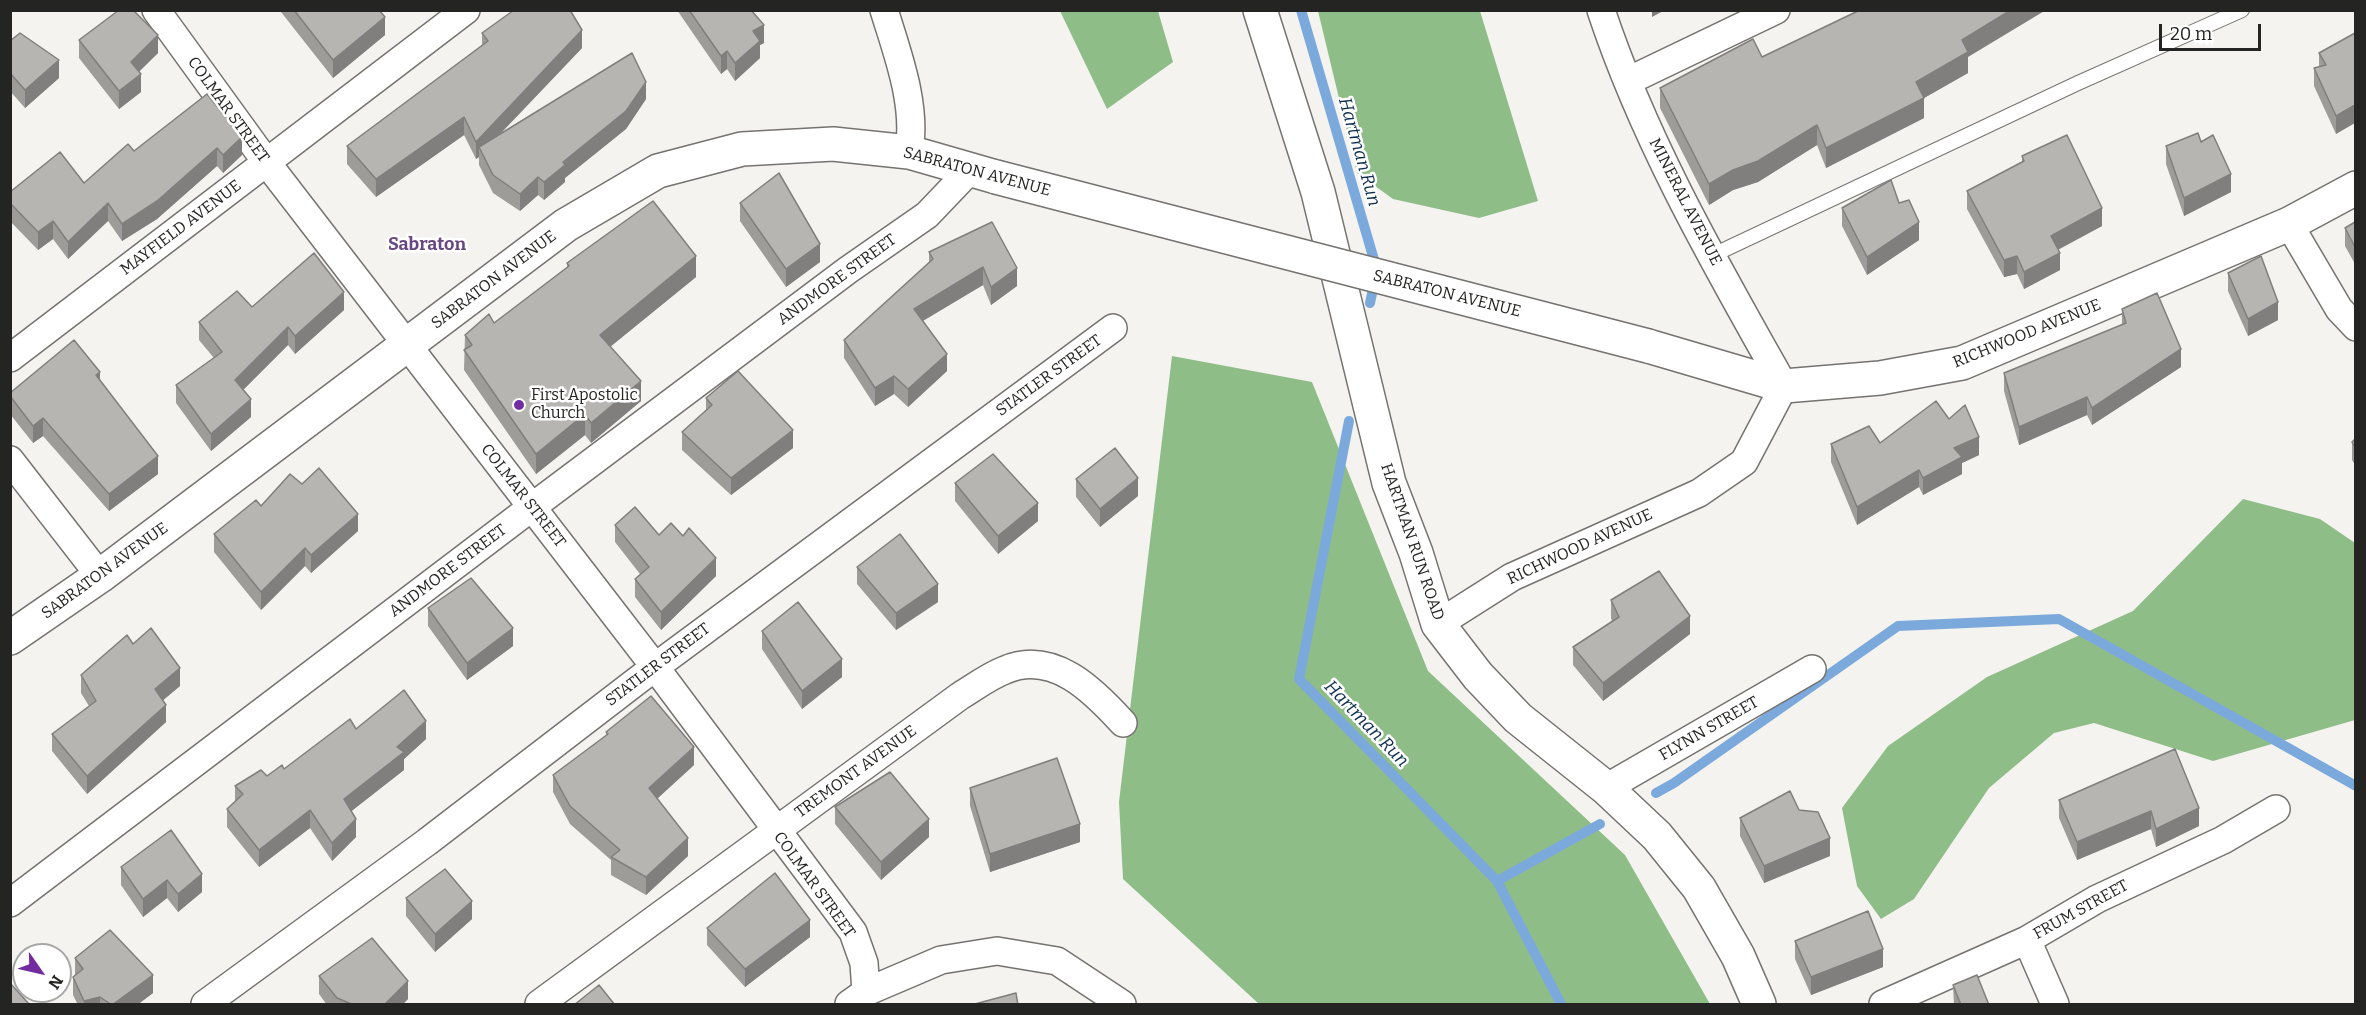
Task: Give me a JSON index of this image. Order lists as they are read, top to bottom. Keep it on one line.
{"streets":{"street":["COLMAR STREET","SABRATON AVENUE","MINERAL AVENUE","MAYFIELD AVENUE","ANDMORE STREET","RICHWOOD AVENUE","STATLER STREET","HARTMAN RUN ROAD","FLYNN STREET","TREMONT AVENUE","FRUM STREET"]},"crossings":[["COLMAR STREET","SABRATON AVENUE"],["COLMAR STREET","MAYFIELD AVENUE"],["COLMAR STREET","ANDMORE STREET"],["COLMAR STREET","STATLER STREET"],["COLMAR STREET","TREMONT AVENUE"],["SABRATON AVENUE","MINERAL AVENUE"],["SABRATON AVENUE","ANDMORE STREET"],["SABRATON AVENUE","RICHWOOD AVENUE"],["MINERAL AVENUE","RICHWOOD AVENUE"],["RICHWOOD AVENUE","HARTMAN RUN ROAD"],["HARTMAN RUN ROAD","FLYNN STREET"]],"districts":["Sabraton"],"water":["Hartman Run"],"places":["First Apostolic Church"],"scale_bar":"20 m","north":"bottom right"}
